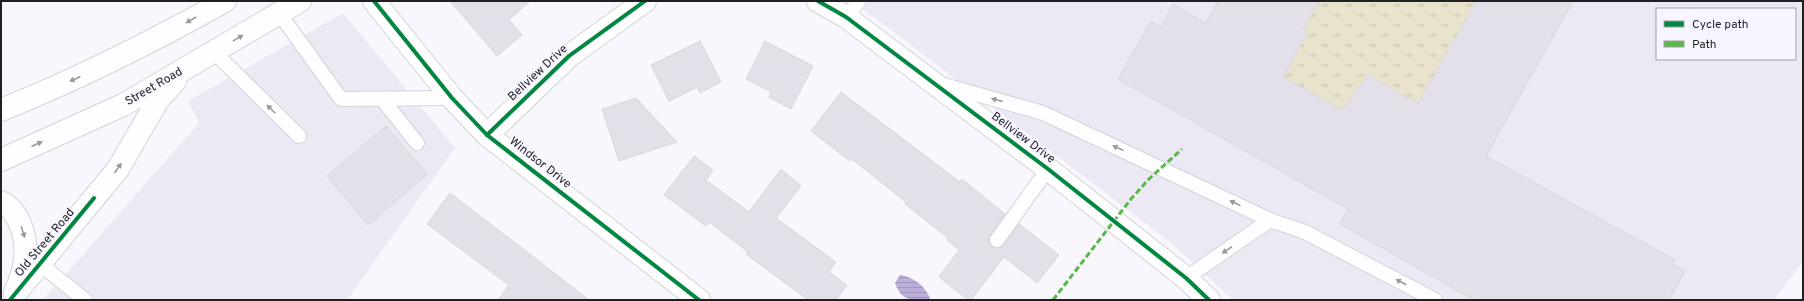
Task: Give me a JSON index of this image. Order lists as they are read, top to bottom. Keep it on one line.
{"streets":{"street":["Bellview Drive","Street Road","Windsor Drive","Old Street Road"]},"crossings":[["Bellview Drive","Windsor Drive"],["Street Road","Old Street Road"]],"one_way":["Old Street Road"],"legend":["Cycle path","Path"]}
